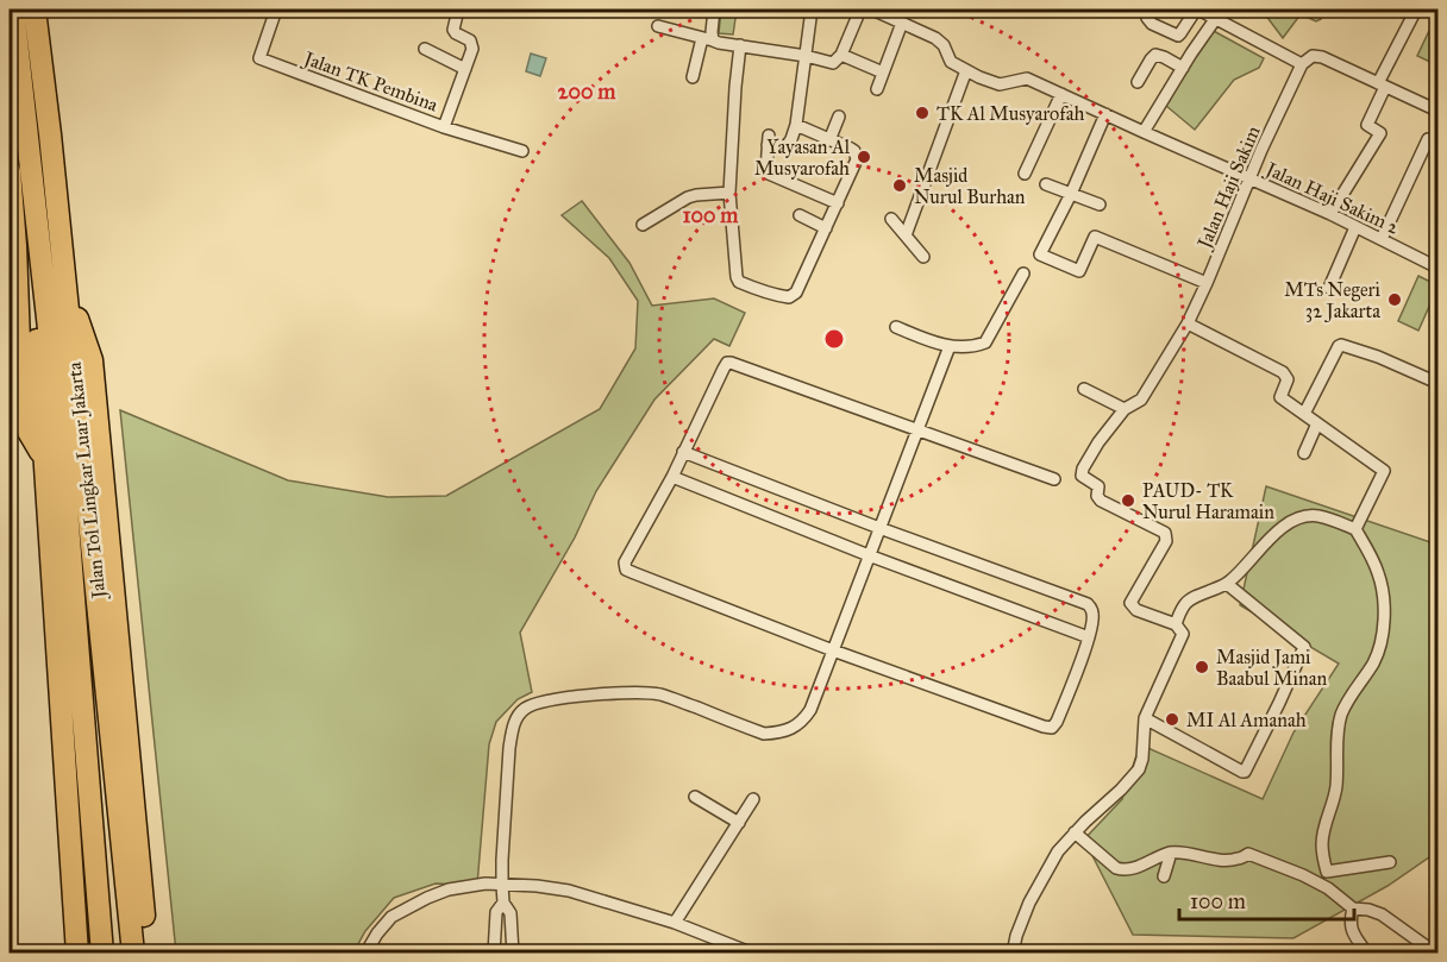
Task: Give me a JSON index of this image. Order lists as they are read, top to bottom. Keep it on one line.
{"streets":{"highway":["Jalan Tol Lingkar Luar Jakarta"],"street":["Jalan TK Pembina","Jalan Haji Sakim","Jalan Haji Sakim 2"]},"crossings":[["Jalan Haji Sakim","Jalan Haji Sakim 2"]],"places":["TK Al Musyarofah","Yayasan Al Musyarofah","Masjid Nurul Burhan","MTs Negeri 32 Jakarta","PAUD- TK Nurul Haramain","Masjid Jami Baabul Minan","MI Al Amanah"],"scale_bar":"100 m","rings":["200 m","100 m"]}
